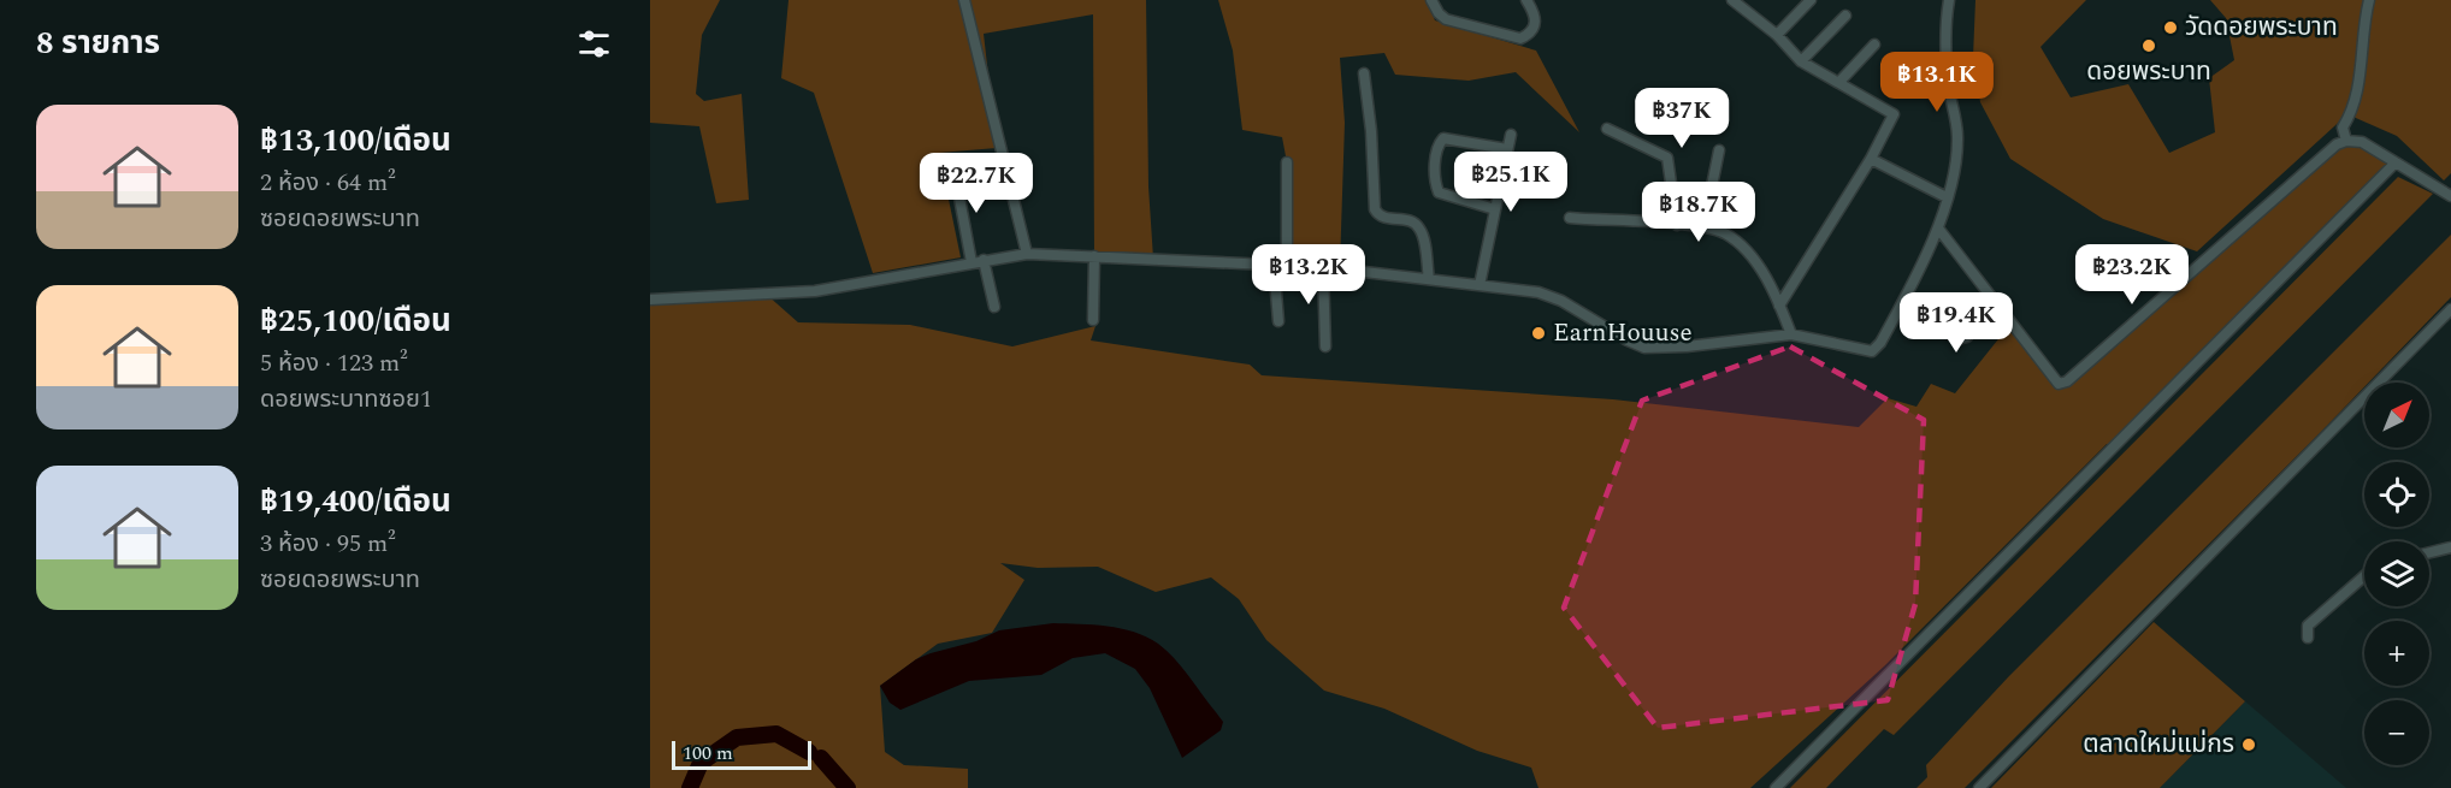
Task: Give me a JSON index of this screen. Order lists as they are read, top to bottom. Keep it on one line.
{"places":["วัดดอยพระบาท","ดอยพระบาท","EarnHouuse","ตลาดใหม่แม่กร"],"scale_bar":"100 m","north":"top right","page":{"heading":"8 รายการ","price":["฿13.1K","฿37K","฿25.1K","฿22.7K","฿18.7K","฿13.2K","฿23.2K","฿19.4K"],"list":[{"name":"฿13,100/เดือน","note":"2 ห้อง · 64 m² · ซอยดอยพระบาท"},{"name":"฿25,100/เดือน","note":"5 ห้อง · 123 m² · ดอยพระบาทซอย1"},{"name":"฿19,400/เดือน","note":"3 ห้อง · 95 m² · ซอยดอยพระบาท"}],"map_buttons":["+","−"],"scale":"100 m"}}
